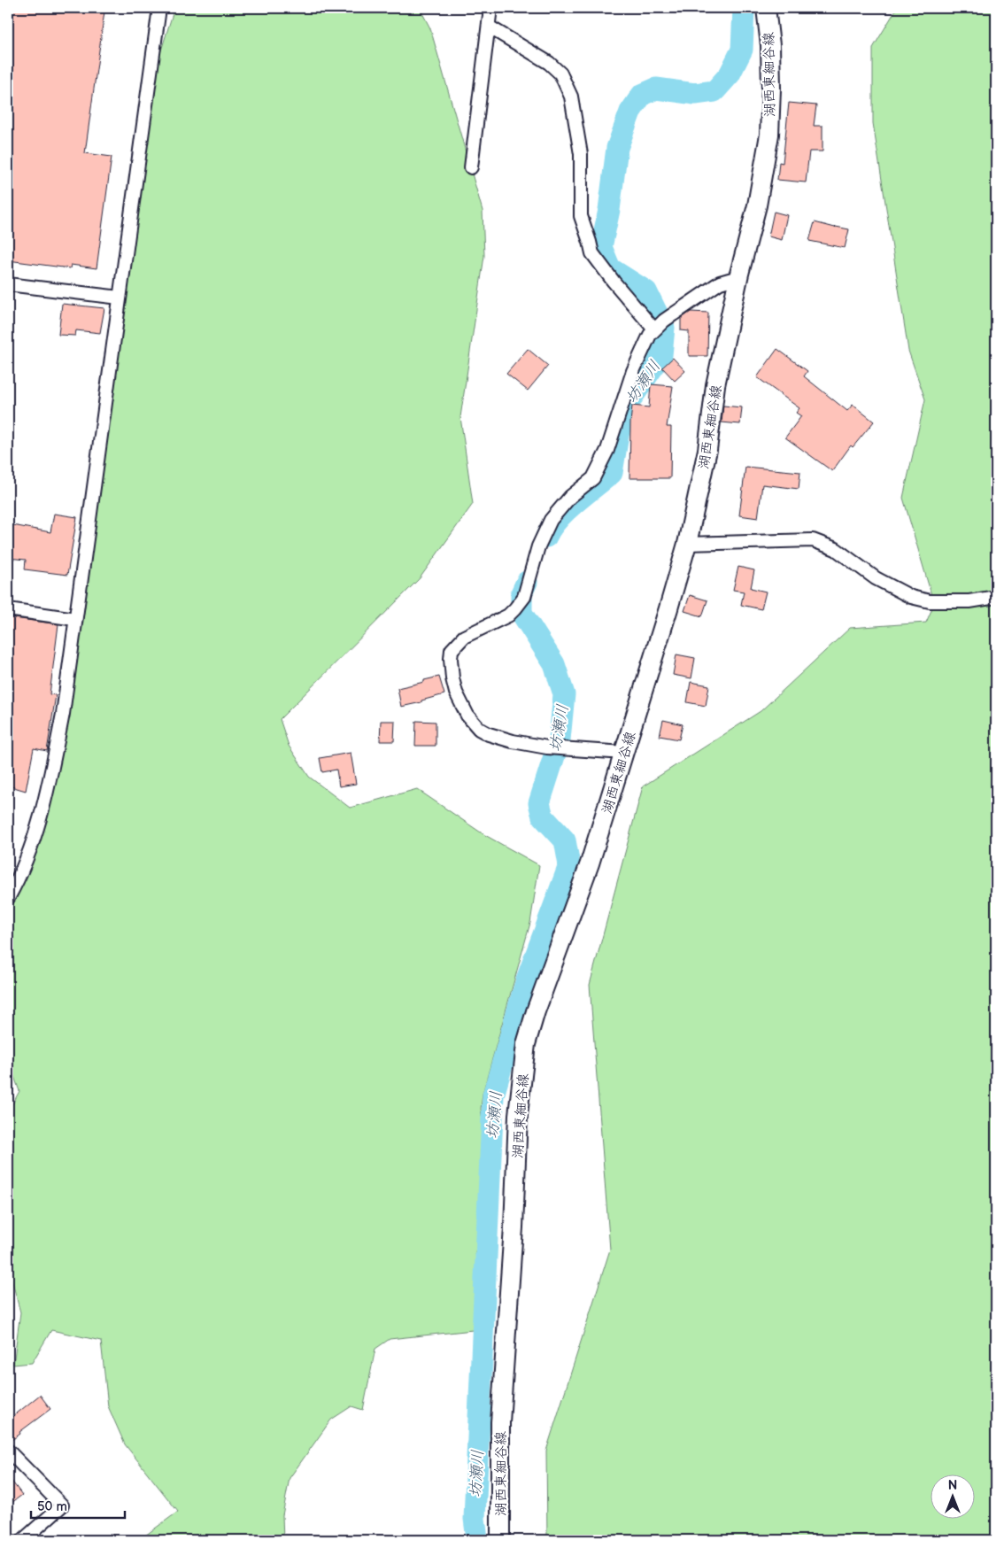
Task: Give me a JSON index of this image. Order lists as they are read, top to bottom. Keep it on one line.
{"streets":{"main road":["湖西東細谷線"]},"water":["坊瀬川"],"scale_bar":"50 m","north":"top"}
